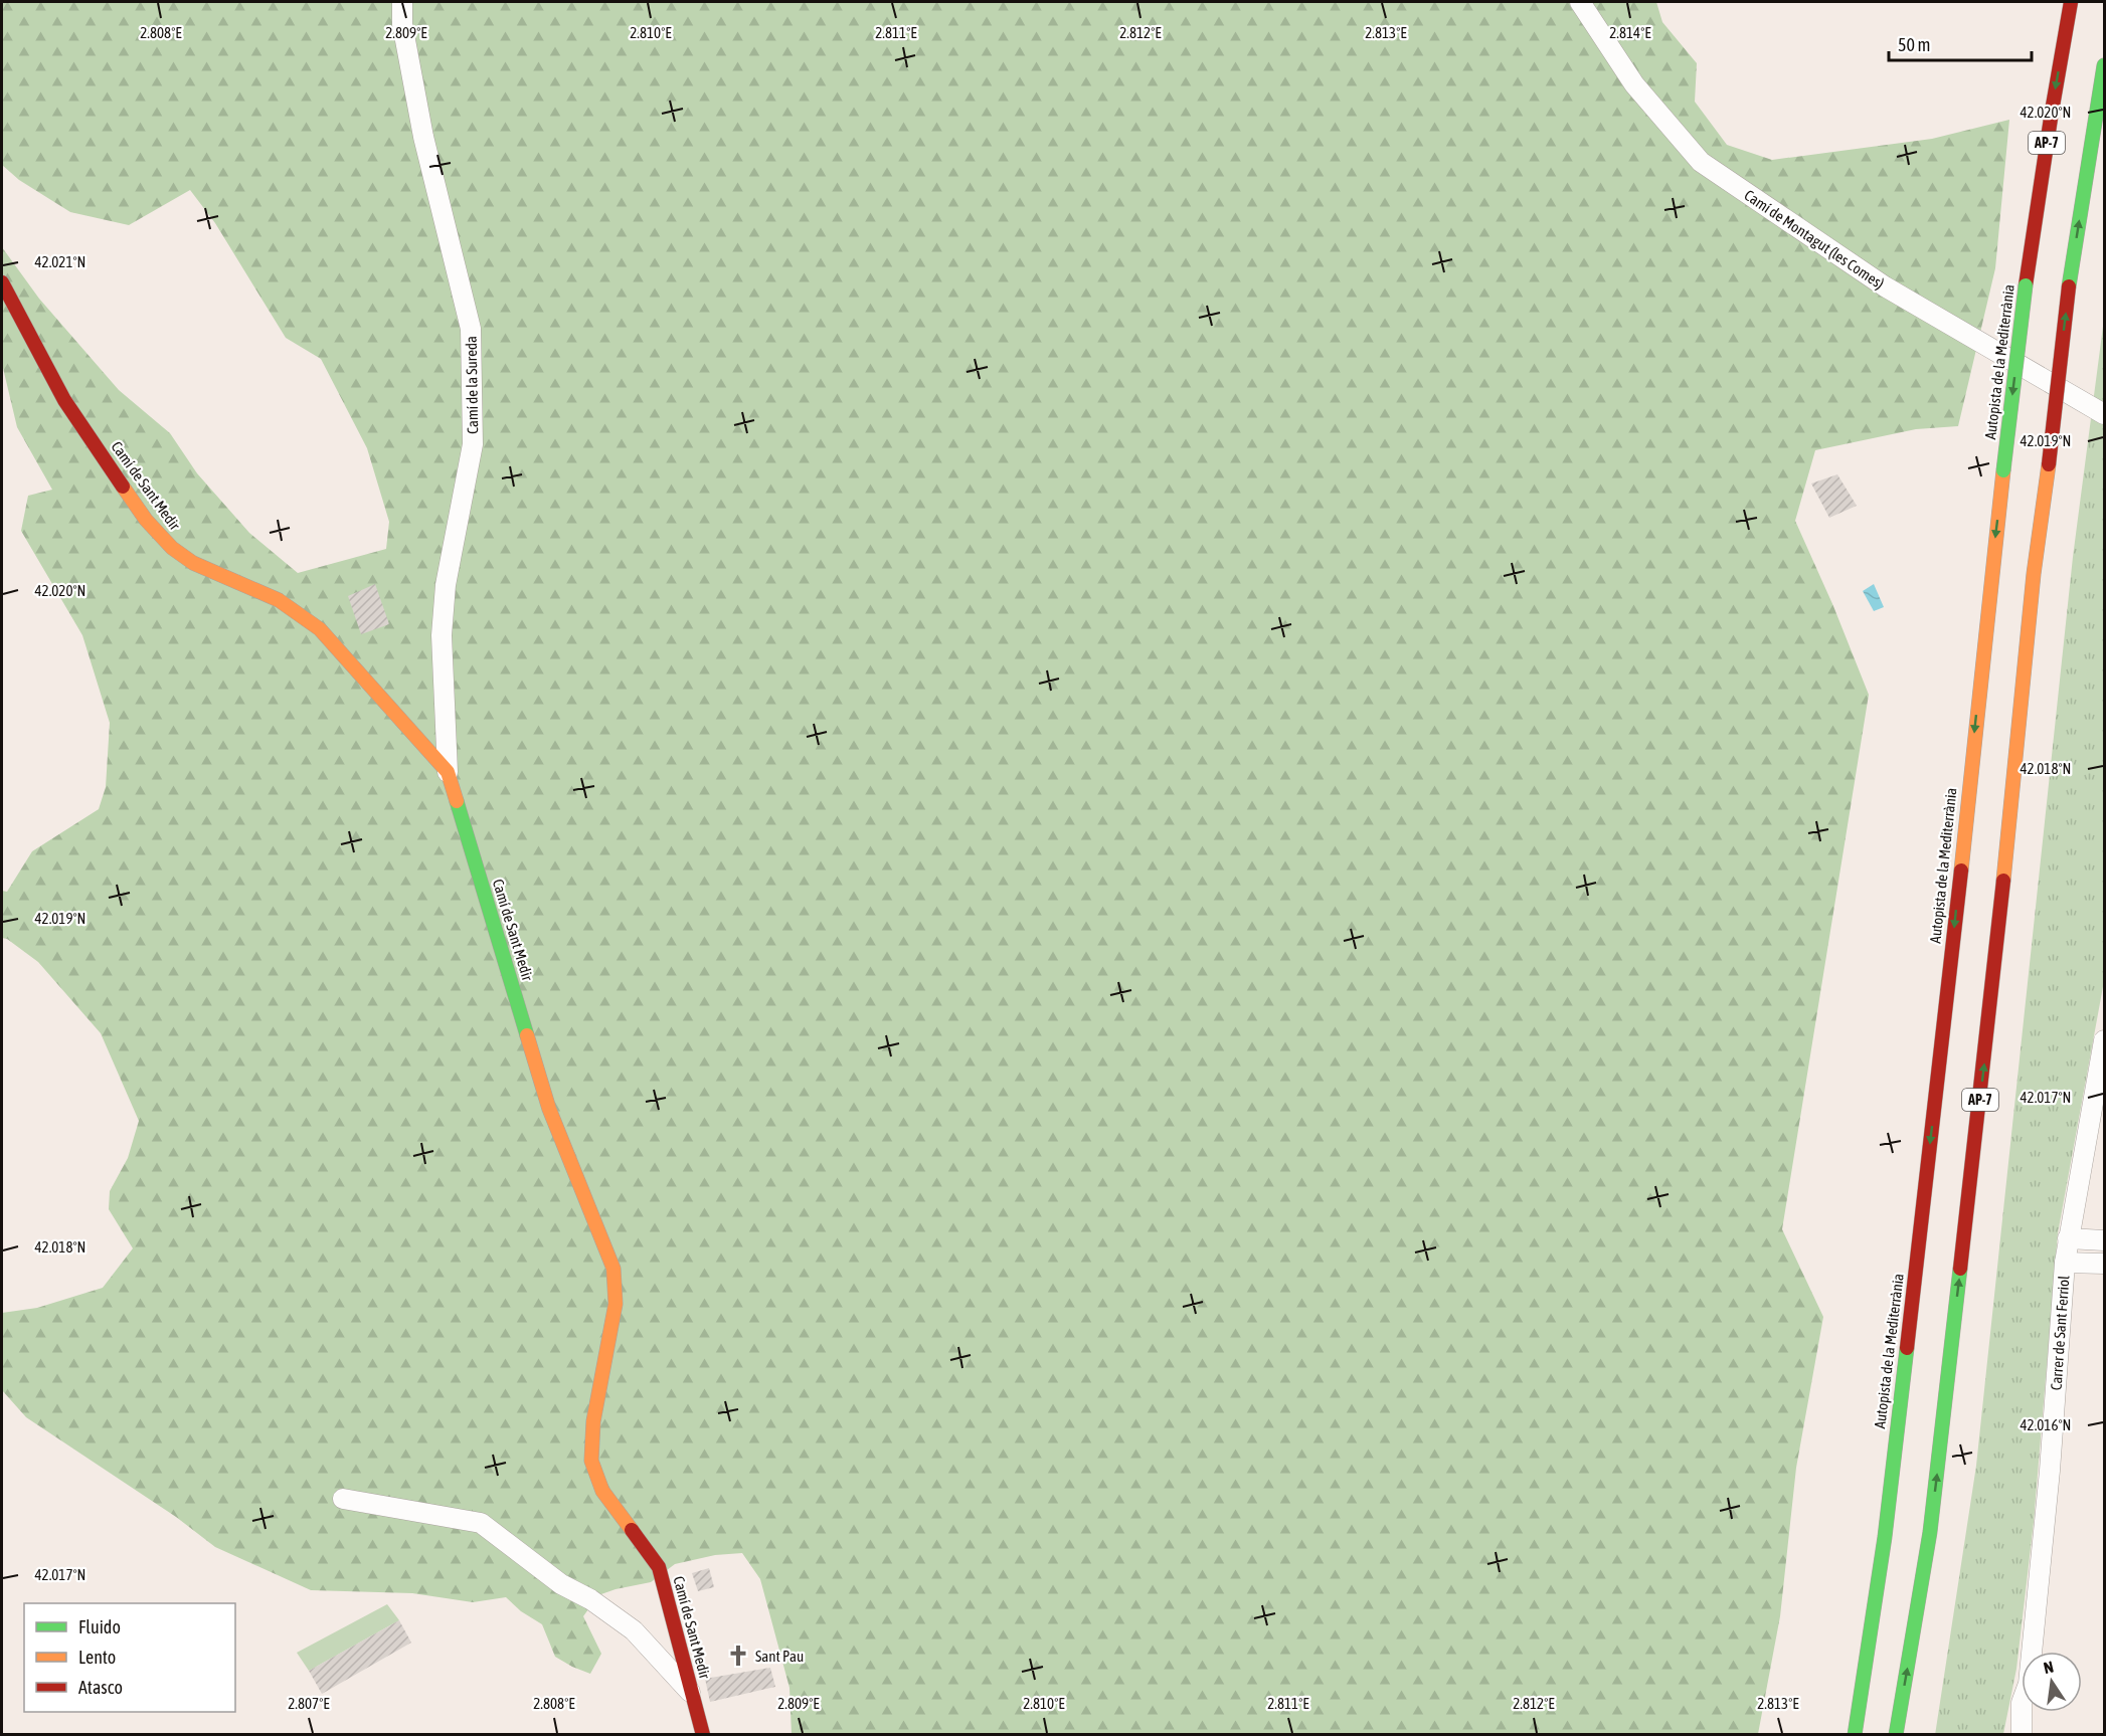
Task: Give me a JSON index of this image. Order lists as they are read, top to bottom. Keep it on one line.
{"streets":{"main road":["AP-7","Autopista de la Mediterrània","Camí de Sant Medir"],"street":["Camí de Montagut (les Comes)","Camí de la Sureda","Carrer de Sant Ferriol"]},"crossings":[["Camí de la Sureda","Camí de Sant Medir"]],"places":{"church":["Sant Pau"]},"legend":["Fluido","Lento","Atasco"],"scale_bar":"50 m","north":"top","coordinates":["2.808°E","2.809°E","2.810°E","2.811°E","2.812°E","2.813°E","2.814°E","42.020°N","42.021°N","42.019°N","42.018°N","42.017°N","42.016°N","2.807°E"]}
